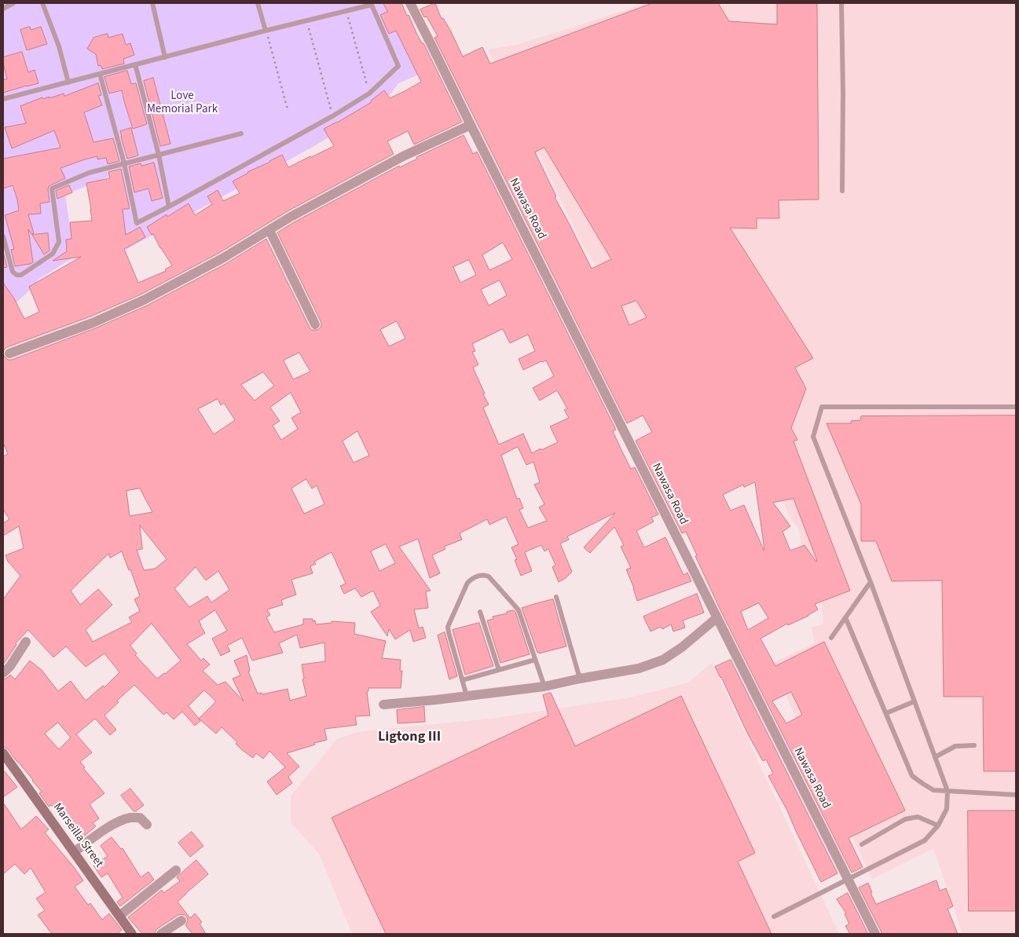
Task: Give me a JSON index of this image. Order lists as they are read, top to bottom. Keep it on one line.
{"streets":{"main road":["Marseilla Street"],"street":["Nawasa Road"]},"districts":["Ligtong III"],"parks":["Love Memorial Park"]}
